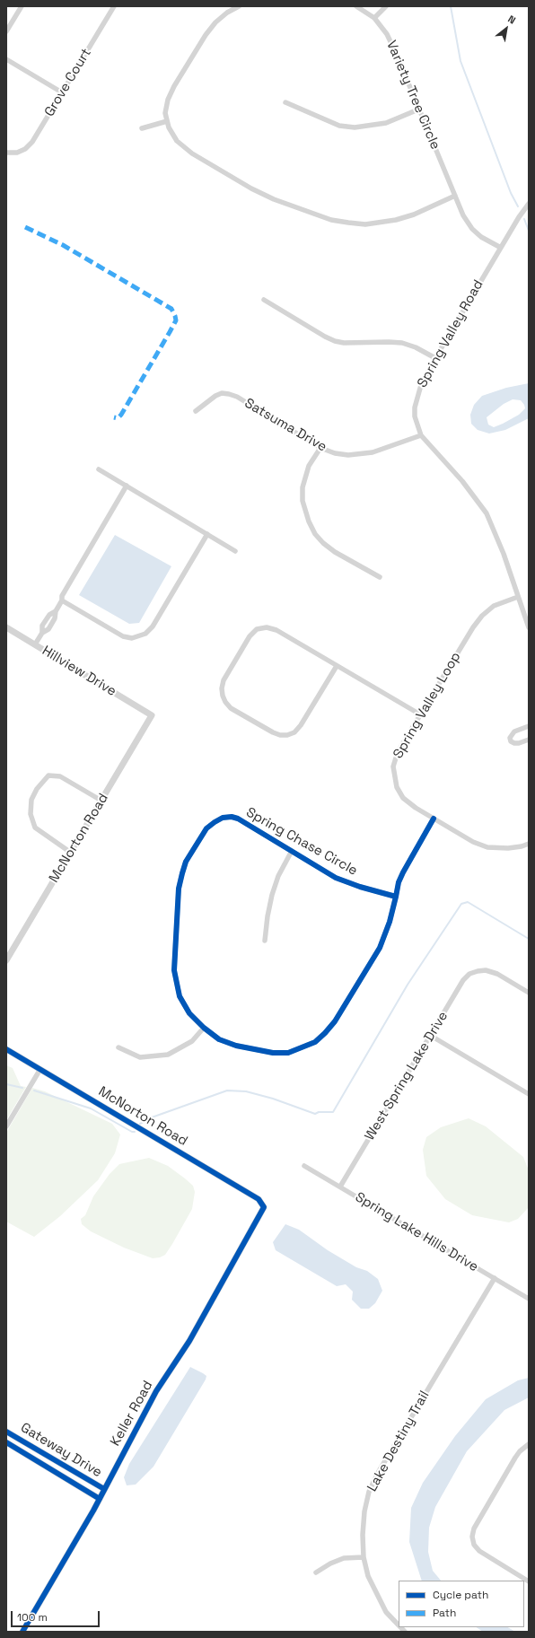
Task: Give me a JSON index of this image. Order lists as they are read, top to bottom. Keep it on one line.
{"streets":{"street":["Grove Court","Variety Tree Circle","Spring Valley Road","Satsuma Drive","Hillview Drive","Spring Valley Loop","McNorton Road","Spring Chase Circle","West Spring Lake Drive","Spring Lake Hills Drive","Keller Road","Lake Destiny Trail","Gateway Drive"]},"crossings":[["Variety Tree Circle","Spring Valley Road"],["Spring Valley Road","Satsuma Drive"],["Spring Valley Road","Spring Valley Loop"],["Hillview Drive","McNorton Road"],["Spring Valley Loop","Spring Chase Circle"],["McNorton Road","Keller Road"],["West Spring Lake Drive","Spring Lake Hills Drive"],["Spring Lake Hills Drive","Lake Destiny Trail"],["Keller Road","Gateway Drive"]],"legend":["Cycle path","Path"],"scale_bar":"100 m","north":"top right"}
